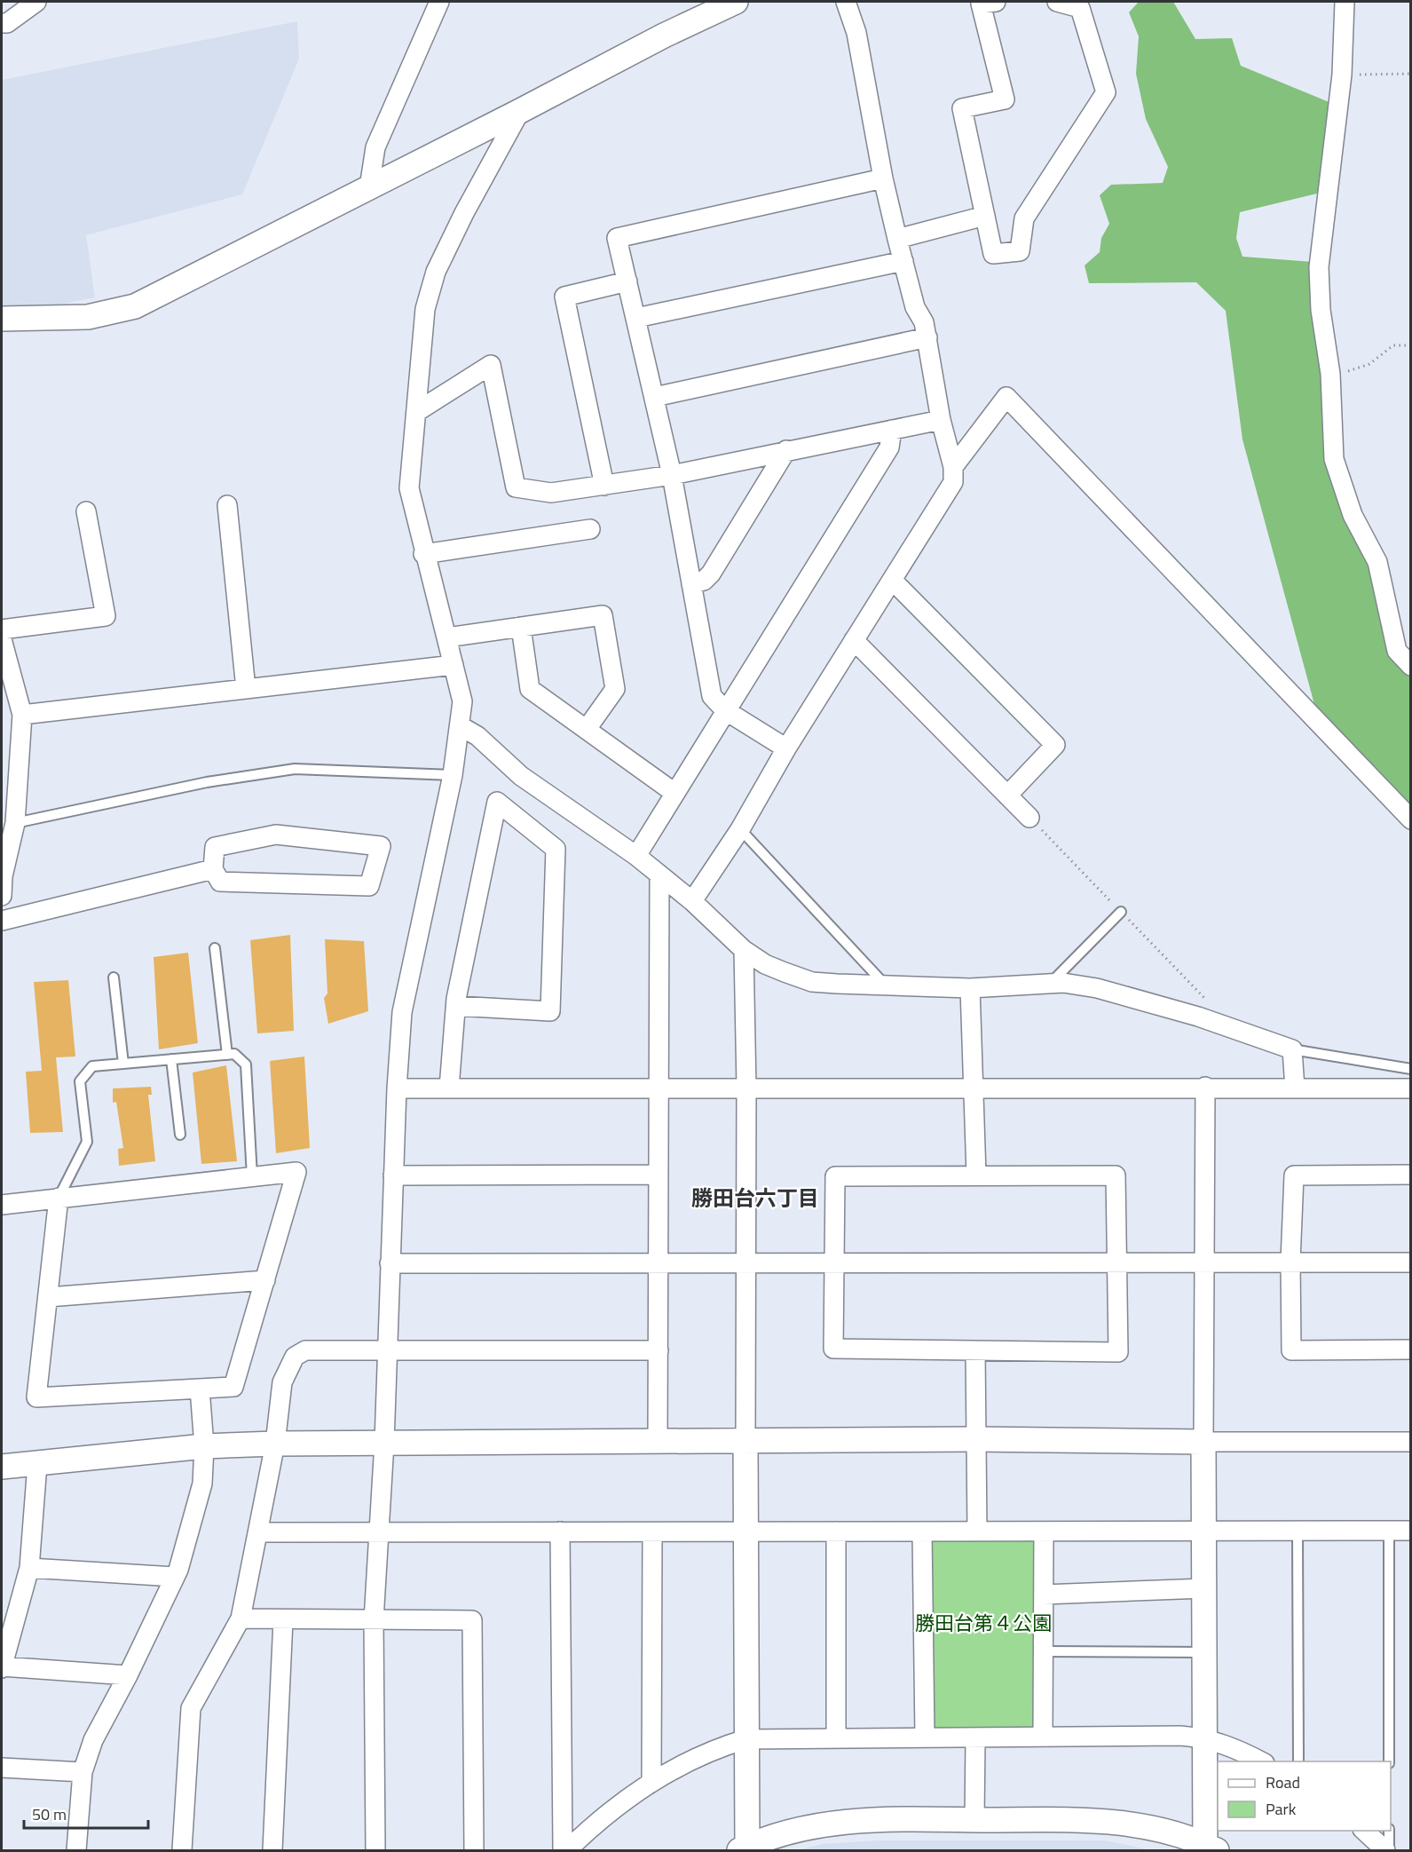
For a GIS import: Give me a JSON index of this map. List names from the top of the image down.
{
  "districts": ["勝田台六丁目"],
  "parks": ["勝田台第４公園"],
  "legend": ["Road", "Park"],
  "scale_bar": "50 m"
}
